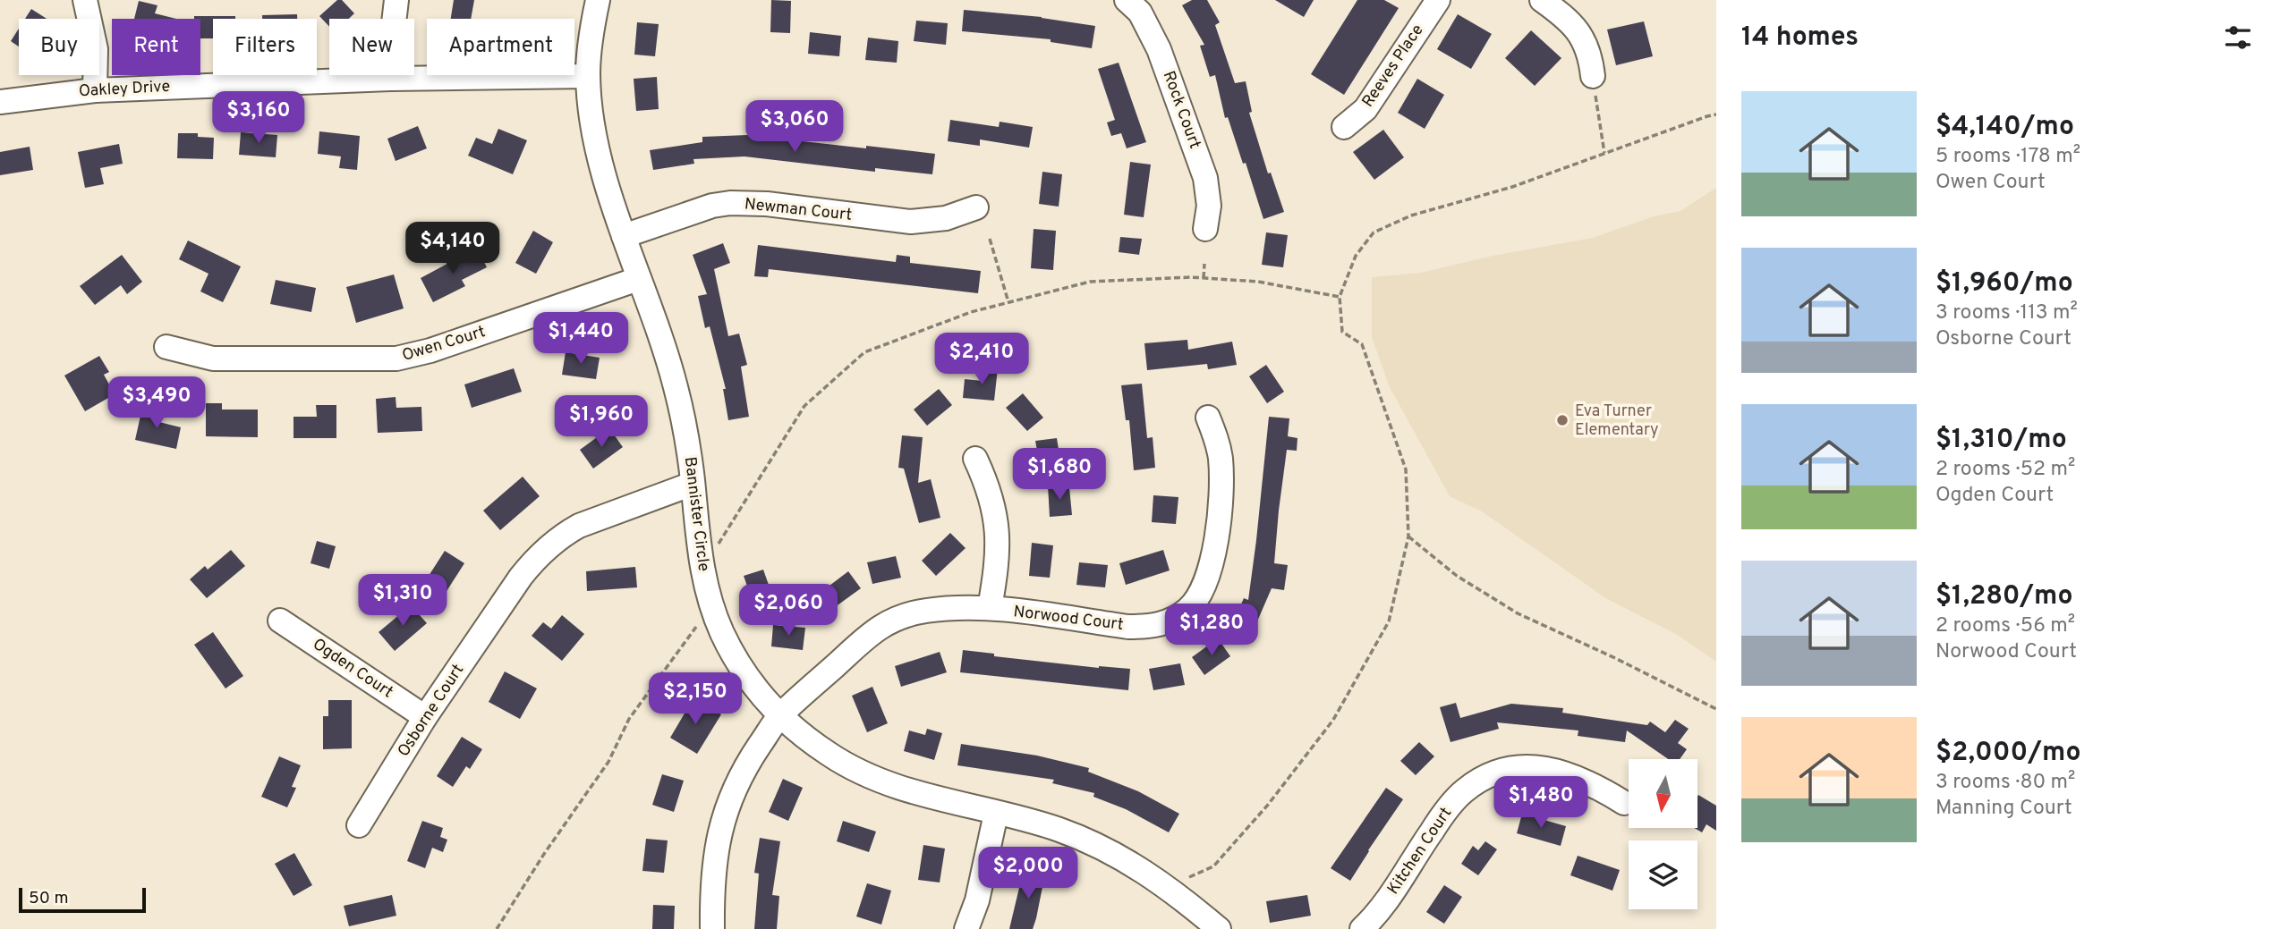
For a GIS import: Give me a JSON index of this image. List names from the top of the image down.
{
  "streets": {
    "street": [
      "Reeves Place",
      "Oakley Drive",
      "Rock Court",
      "Newman Court",
      "Owen Court",
      "Bannister Circle",
      "Norwood Court",
      "Ogden Court",
      "Osborne Court",
      "Kitchen Court"
    ]
  },
  "crossings": [
    ["Oakley Drive", "Bannister Circle"],
    ["Newman Court", "Bannister Circle"],
    ["Owen Court", "Bannister Circle"],
    ["Bannister Circle", "Norwood Court"],
    ["Bannister Circle", "Osborne Court"],
    ["Ogden Court", "Osborne Court"]
  ],
  "places": ["Eva Turner Elementary"],
  "scale_bar": "50 m",
  "north": "bottom",
  "page": {
    "heading": "14 homes",
    "chip": [
      "Buy",
      "Rent",
      "Filters",
      "New",
      "Apartment"
    ],
    "list": [
      {
        "name": "$4,140/mo",
        "note": "5 rooms · 178 m² · Owen Court"
      },
      {
        "name": "$1,960/mo",
        "note": "3 rooms · 113 m² · Osborne Court"
      },
      {
        "name": "$1,310/mo",
        "note": "2 rooms · 52 m² · Ogden Court"
      },
      {
        "name": "$1,280/mo",
        "note": "2 rooms · 56 m² · Norwood Court"
      },
      {
        "name": "$2,000/mo",
        "note": "3 rooms · 80 m² · Manning Court"
      }
    ],
    "price": [
      "$3,160",
      "$3,060",
      "$4,140",
      "$1,440",
      "$2,410",
      "$3,490",
      "$1,960",
      "$1,680",
      "$1,310",
      "$2,060",
      "$1,280",
      "$2,150",
      "$1,480",
      "$2,000"
    ],
    "scale": "50 m"
  }
}
